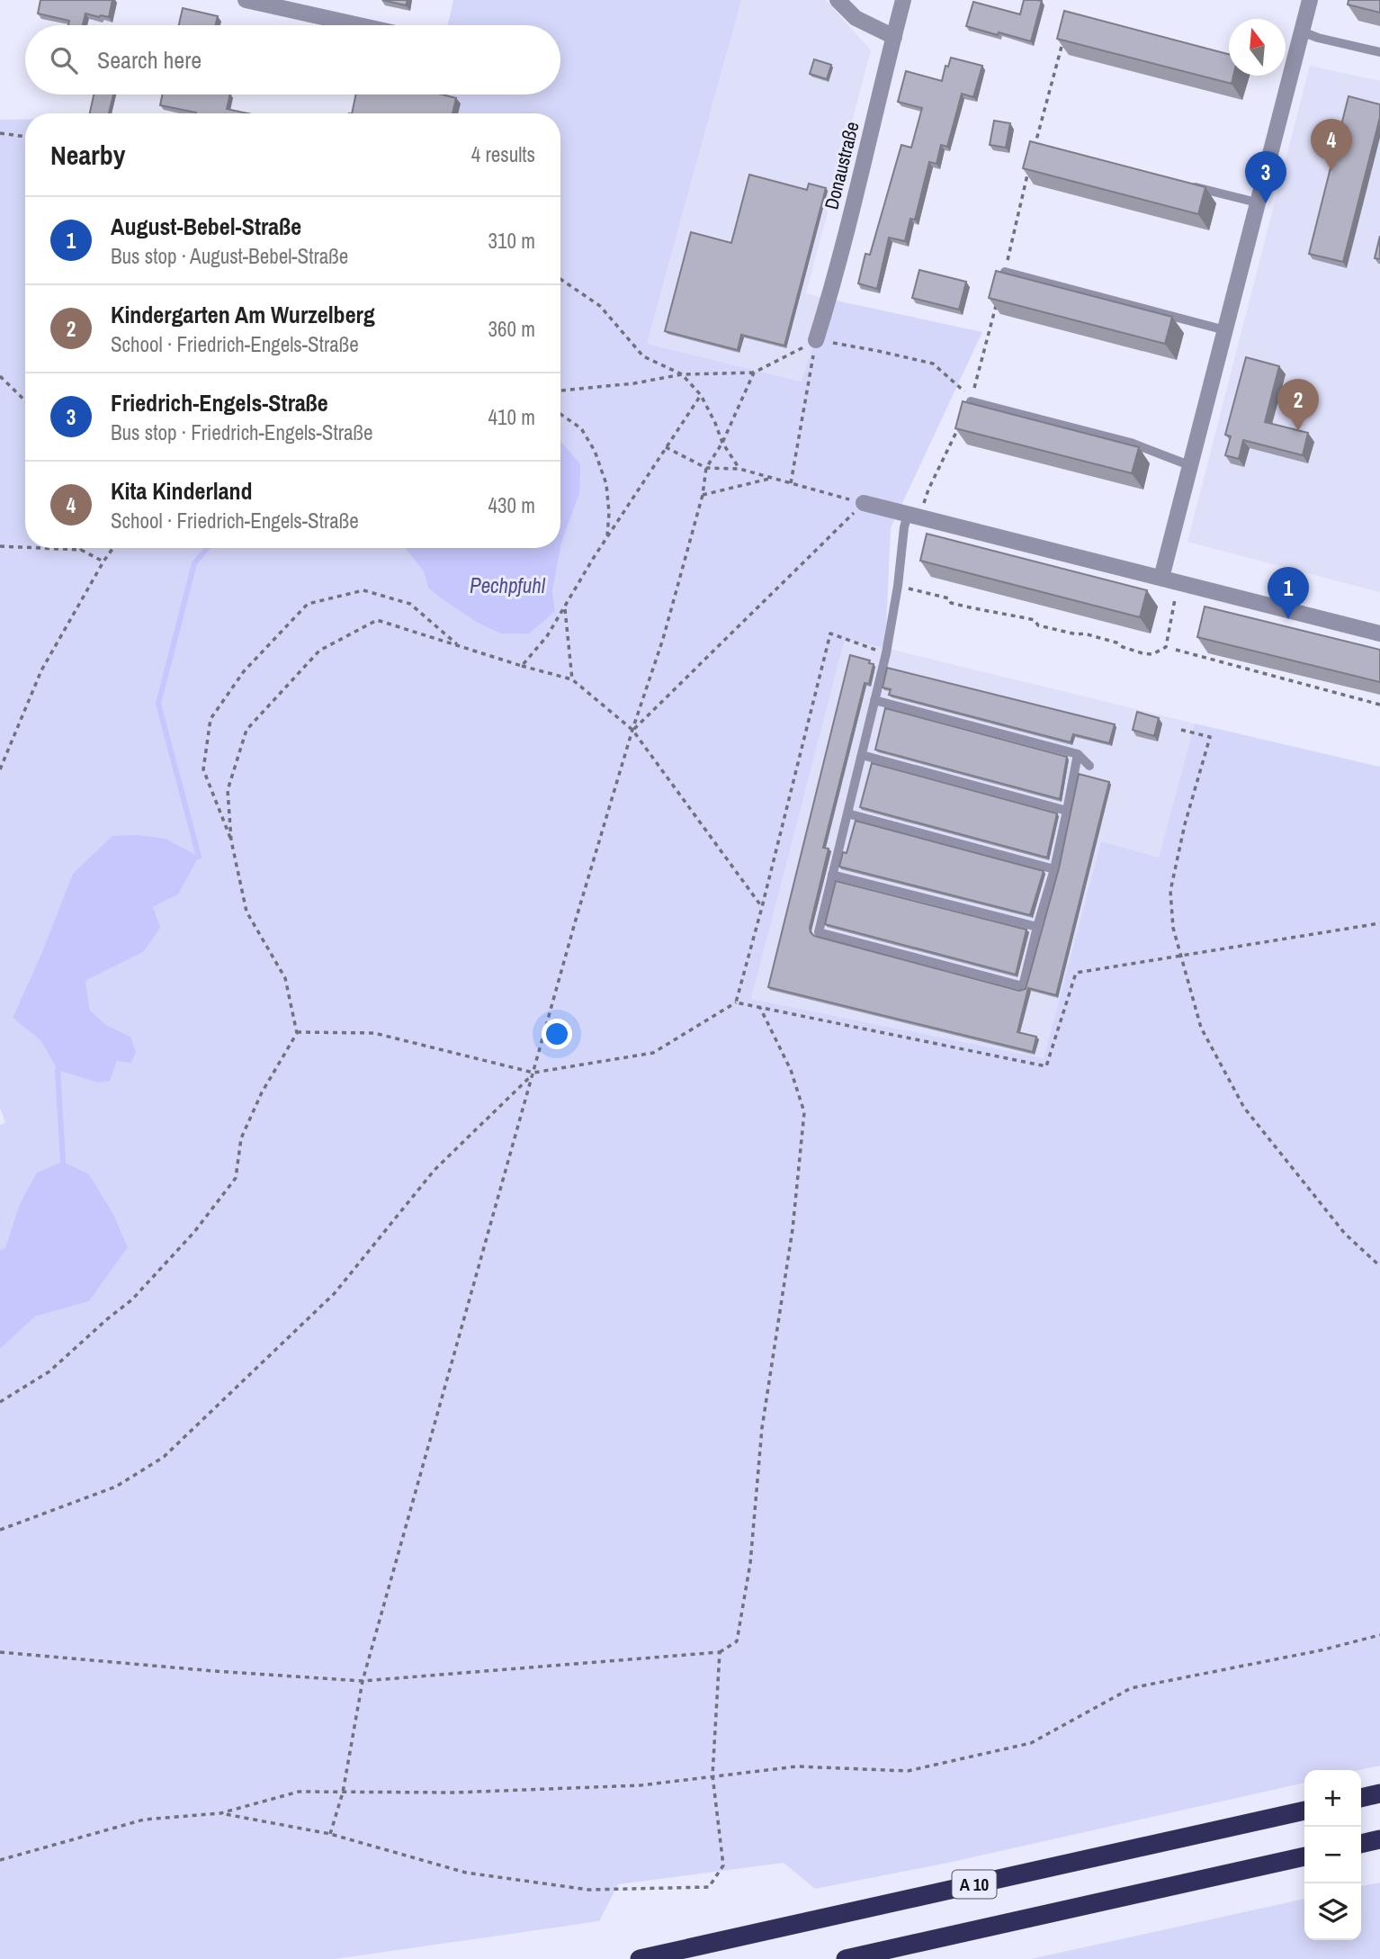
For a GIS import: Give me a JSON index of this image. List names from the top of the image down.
{
  "streets": {
    "highway": ["A 10"],
    "street": ["Donaustraße"]
  },
  "water": ["Pechpfuhl"],
  "north": "top",
  "page": {
    "search": "Search here",
    "heading": ["Nearby", "4 results"],
    "pins": [
      "4",
      "3",
      "2",
      "1"
    ],
    "list": [
      {
        "mark": "1",
        "name": "August-Bebel-Straße",
        "note": "Bus stop · August-Bebel-Straße",
        "value": "310 m"
      },
      {
        "mark": "2",
        "name": "Kindergarten Am Wurzelberg",
        "note": "School · Friedrich-Engels-Straße",
        "value": "360 m"
      },
      {
        "mark": "3",
        "name": "Friedrich-Engels-Straße",
        "note": "Bus stop · Friedrich-Engels-Straße",
        "value": "410 m"
      },
      {
        "mark": "4",
        "name": "Kita Kinderland",
        "note": "School · Friedrich-Engels-Straße",
        "value": "430 m"
      }
    ],
    "map_buttons": ["+", "−"]
  }
}
